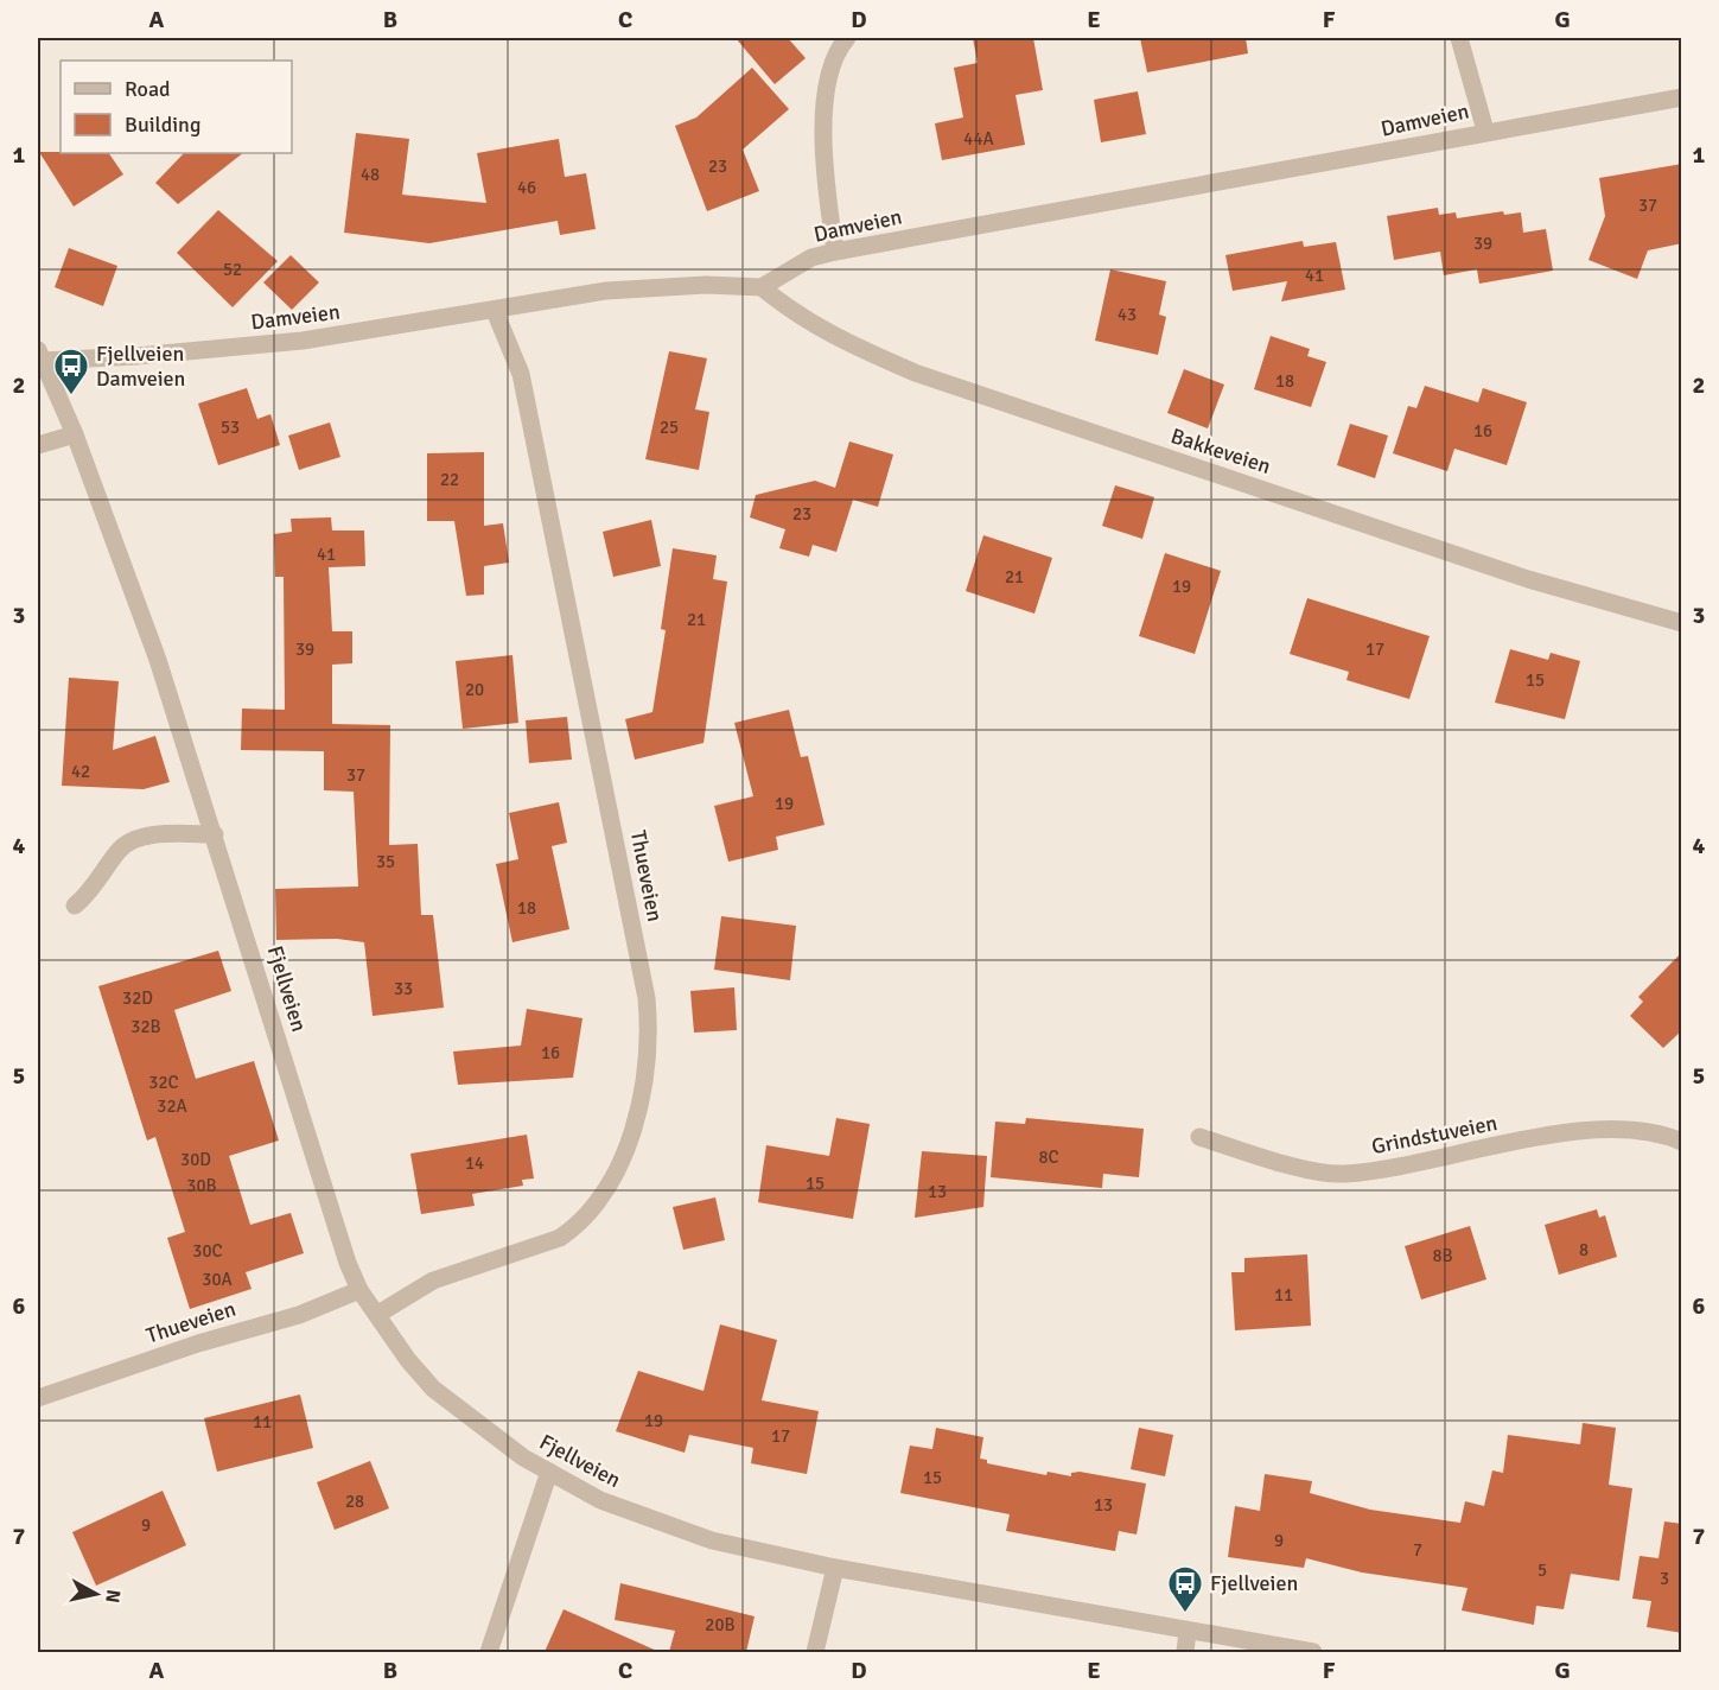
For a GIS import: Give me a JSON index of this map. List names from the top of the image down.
{
  "streets": {
    "street": [
      "Damveien",
      "Bakkeveien",
      "Thueveien",
      "Fjellveien",
      "Grindstuveien"
    ]
  },
  "crossings": [
    ["Damveien", "Bakkeveien"],
    ["Damveien", "Thueveien"],
    ["Damveien", "Fjellveien"],
    ["Thueveien", "Fjellveien"]
  ],
  "places": {
    "bus stop": ["Fjellveien Damveien", "Fjellveien"]
  },
  "house_numbers": [
    "44A",
    "23",
    "48",
    "46",
    "37",
    "39",
    "52",
    "41",
    "43",
    "18",
    "53",
    "25",
    "16",
    "22",
    "23",
    "41",
    "21",
    "19",
    "21",
    "39",
    "17",
    "15",
    "20",
    "42",
    "37",
    "19",
    "35",
    "18",
    "33",
    "32D",
    "32B",
    "16",
    "32C",
    "32A",
    "8C",
    "30D",
    "14",
    "15",
    "30B",
    "13",
    "8",
    "30C",
    "8B",
    "30A",
    "11",
    "19",
    "11",
    "17",
    "15",
    "28",
    "13",
    "9",
    "9",
    "7",
    "5",
    "3",
    "20B"
  ],
  "legend": ["Road", "Building"],
  "north": "right",
  "grid": {
    "columns": [
      "A",
      "B",
      "C",
      "D",
      "E",
      "F",
      "G"
    ],
    "rows": [
      "1",
      "2",
      "3",
      "4",
      "5",
      "6",
      "7"
    ]
  }
}
